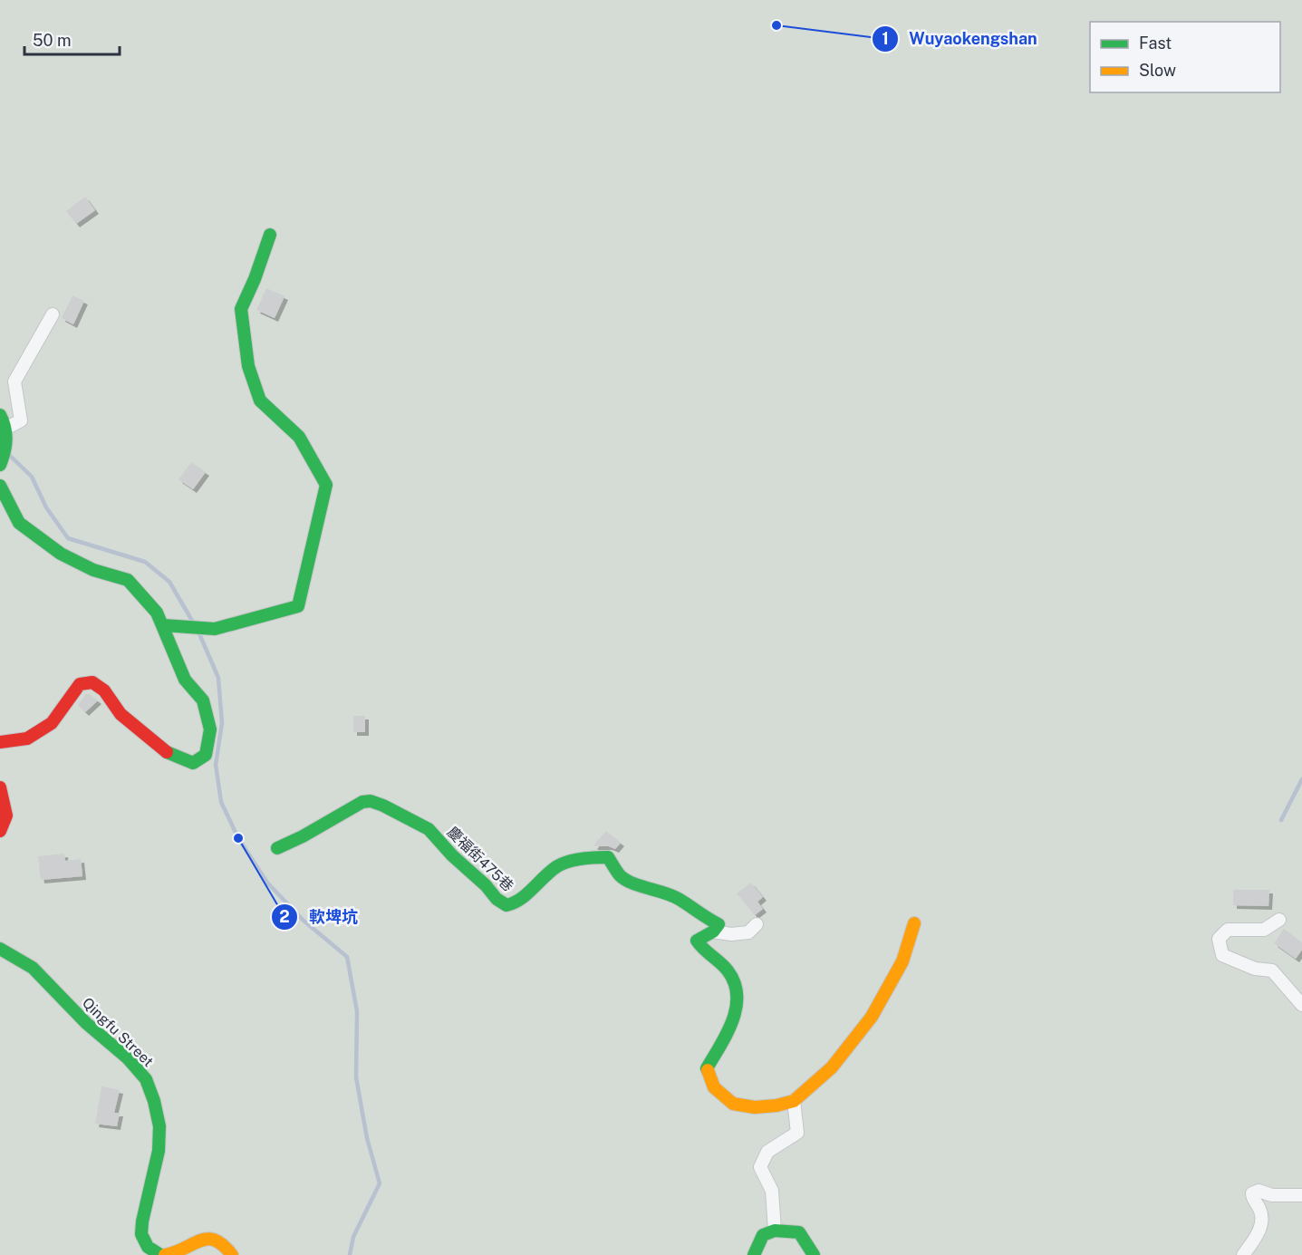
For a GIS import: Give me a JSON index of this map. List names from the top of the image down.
{
  "streets": {
    "street": ["慶福街475巷", "Qingfu Street"]
  },
  "places": ["Wuyaokengshan", "軟埤坑"],
  "legend": ["Fast", "Slow"],
  "scale_bar": "50 m"
}
